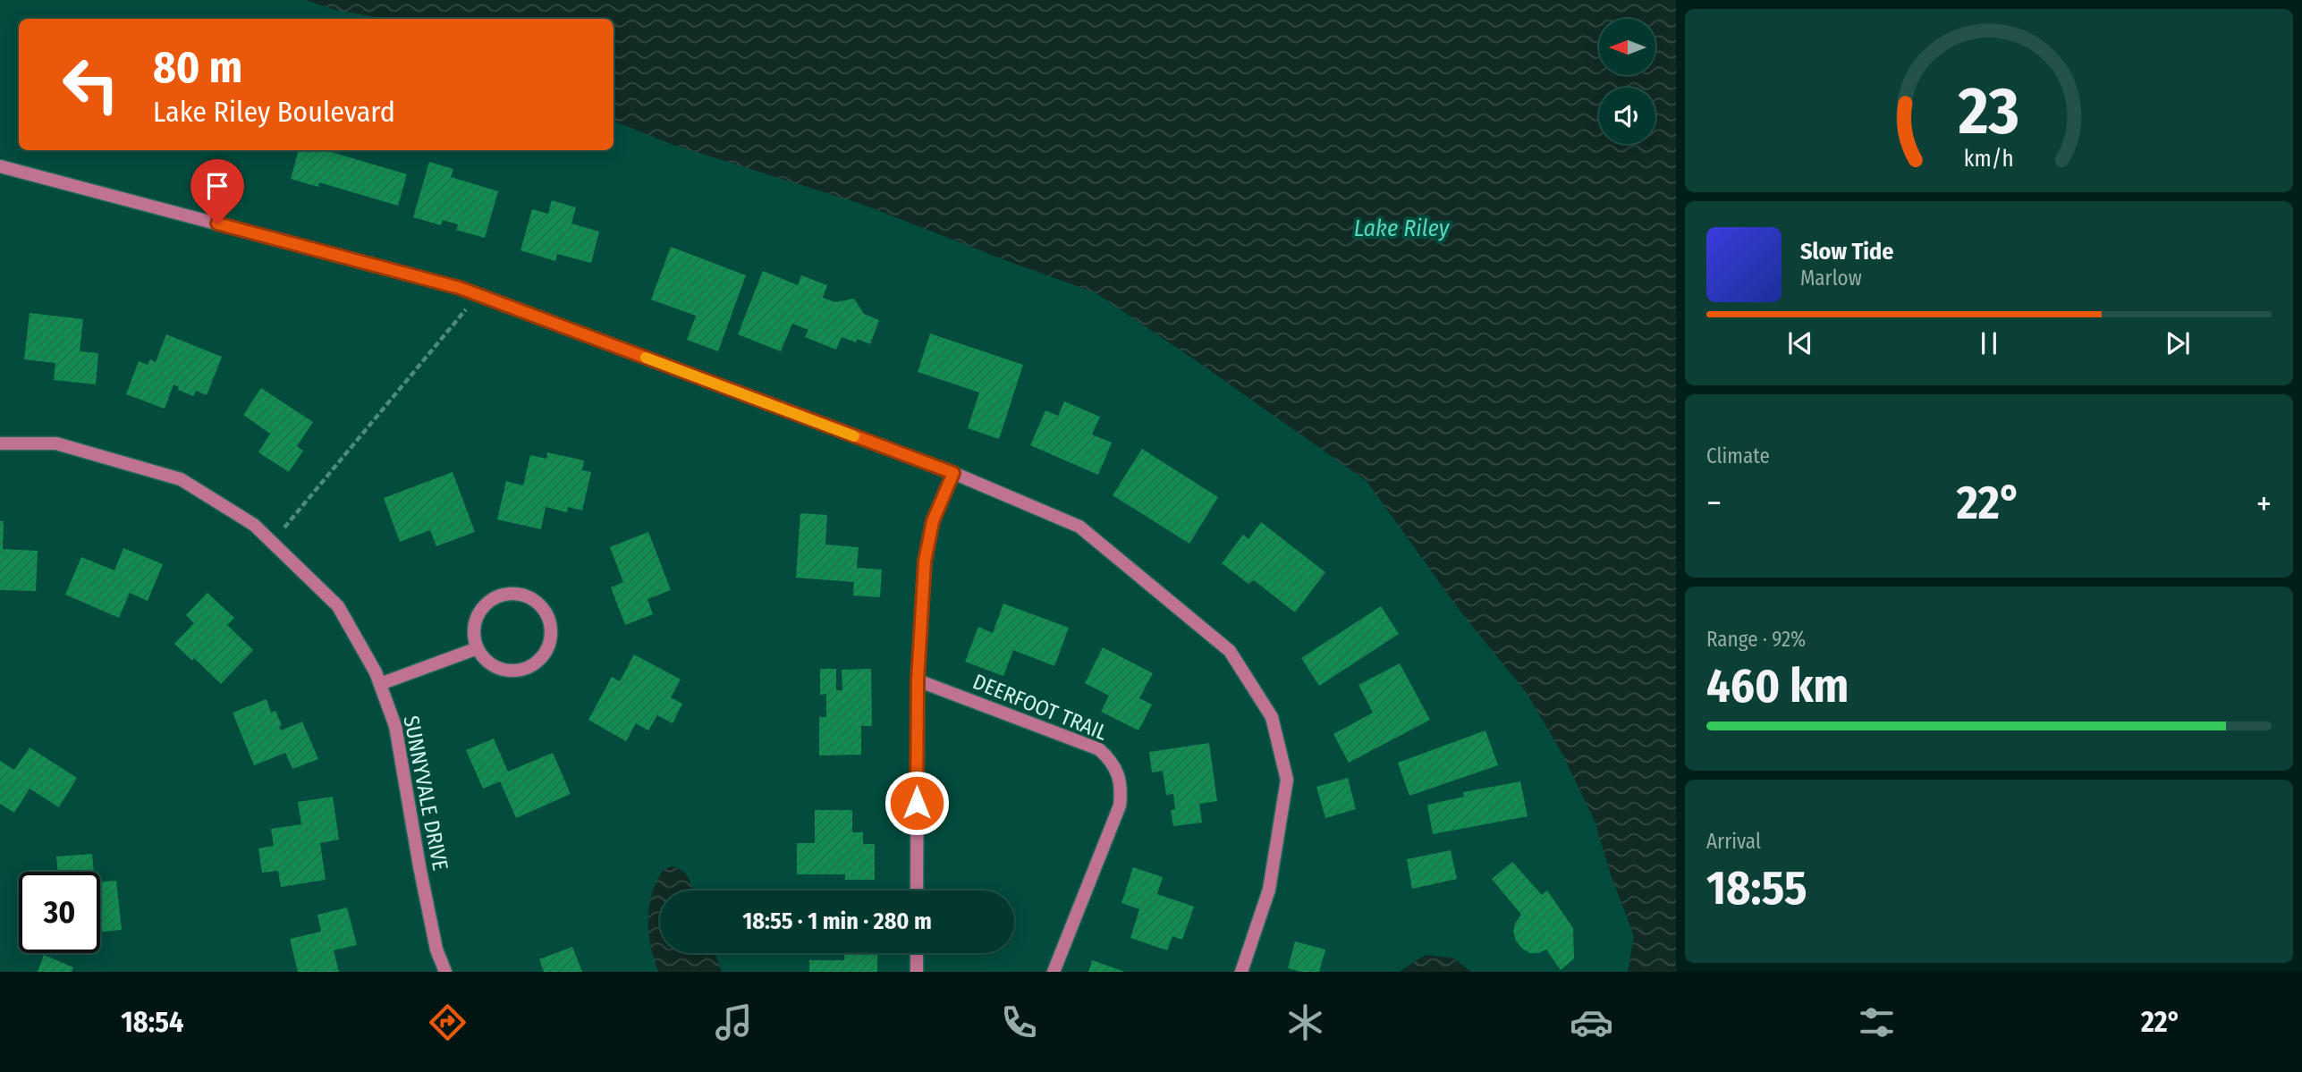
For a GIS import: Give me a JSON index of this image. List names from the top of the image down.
{
  "streets": {
    "street": ["DEERFOOT TRAIL", "SUNNYVALE DRIVE"]
  },
  "water": ["Lake Riley"],
  "north": "left",
  "page": {
    "turn": ["80 m", "Lake Riley Boulevard"],
    "song": ["Slow Tide", "Marlow"],
    "tile": [
      "Climate",
      ["Range · 92%", "460 km"],
      ["Arrival", "18:55"]
    ],
    "heat": ["−", "22°", "+"],
    "limit": "30",
    "trip": "18:55 · 1 min · 280 m",
    "tabs": ["18:54", "22°"],
    "gauge": ["23", "km/h"]
  }
}
